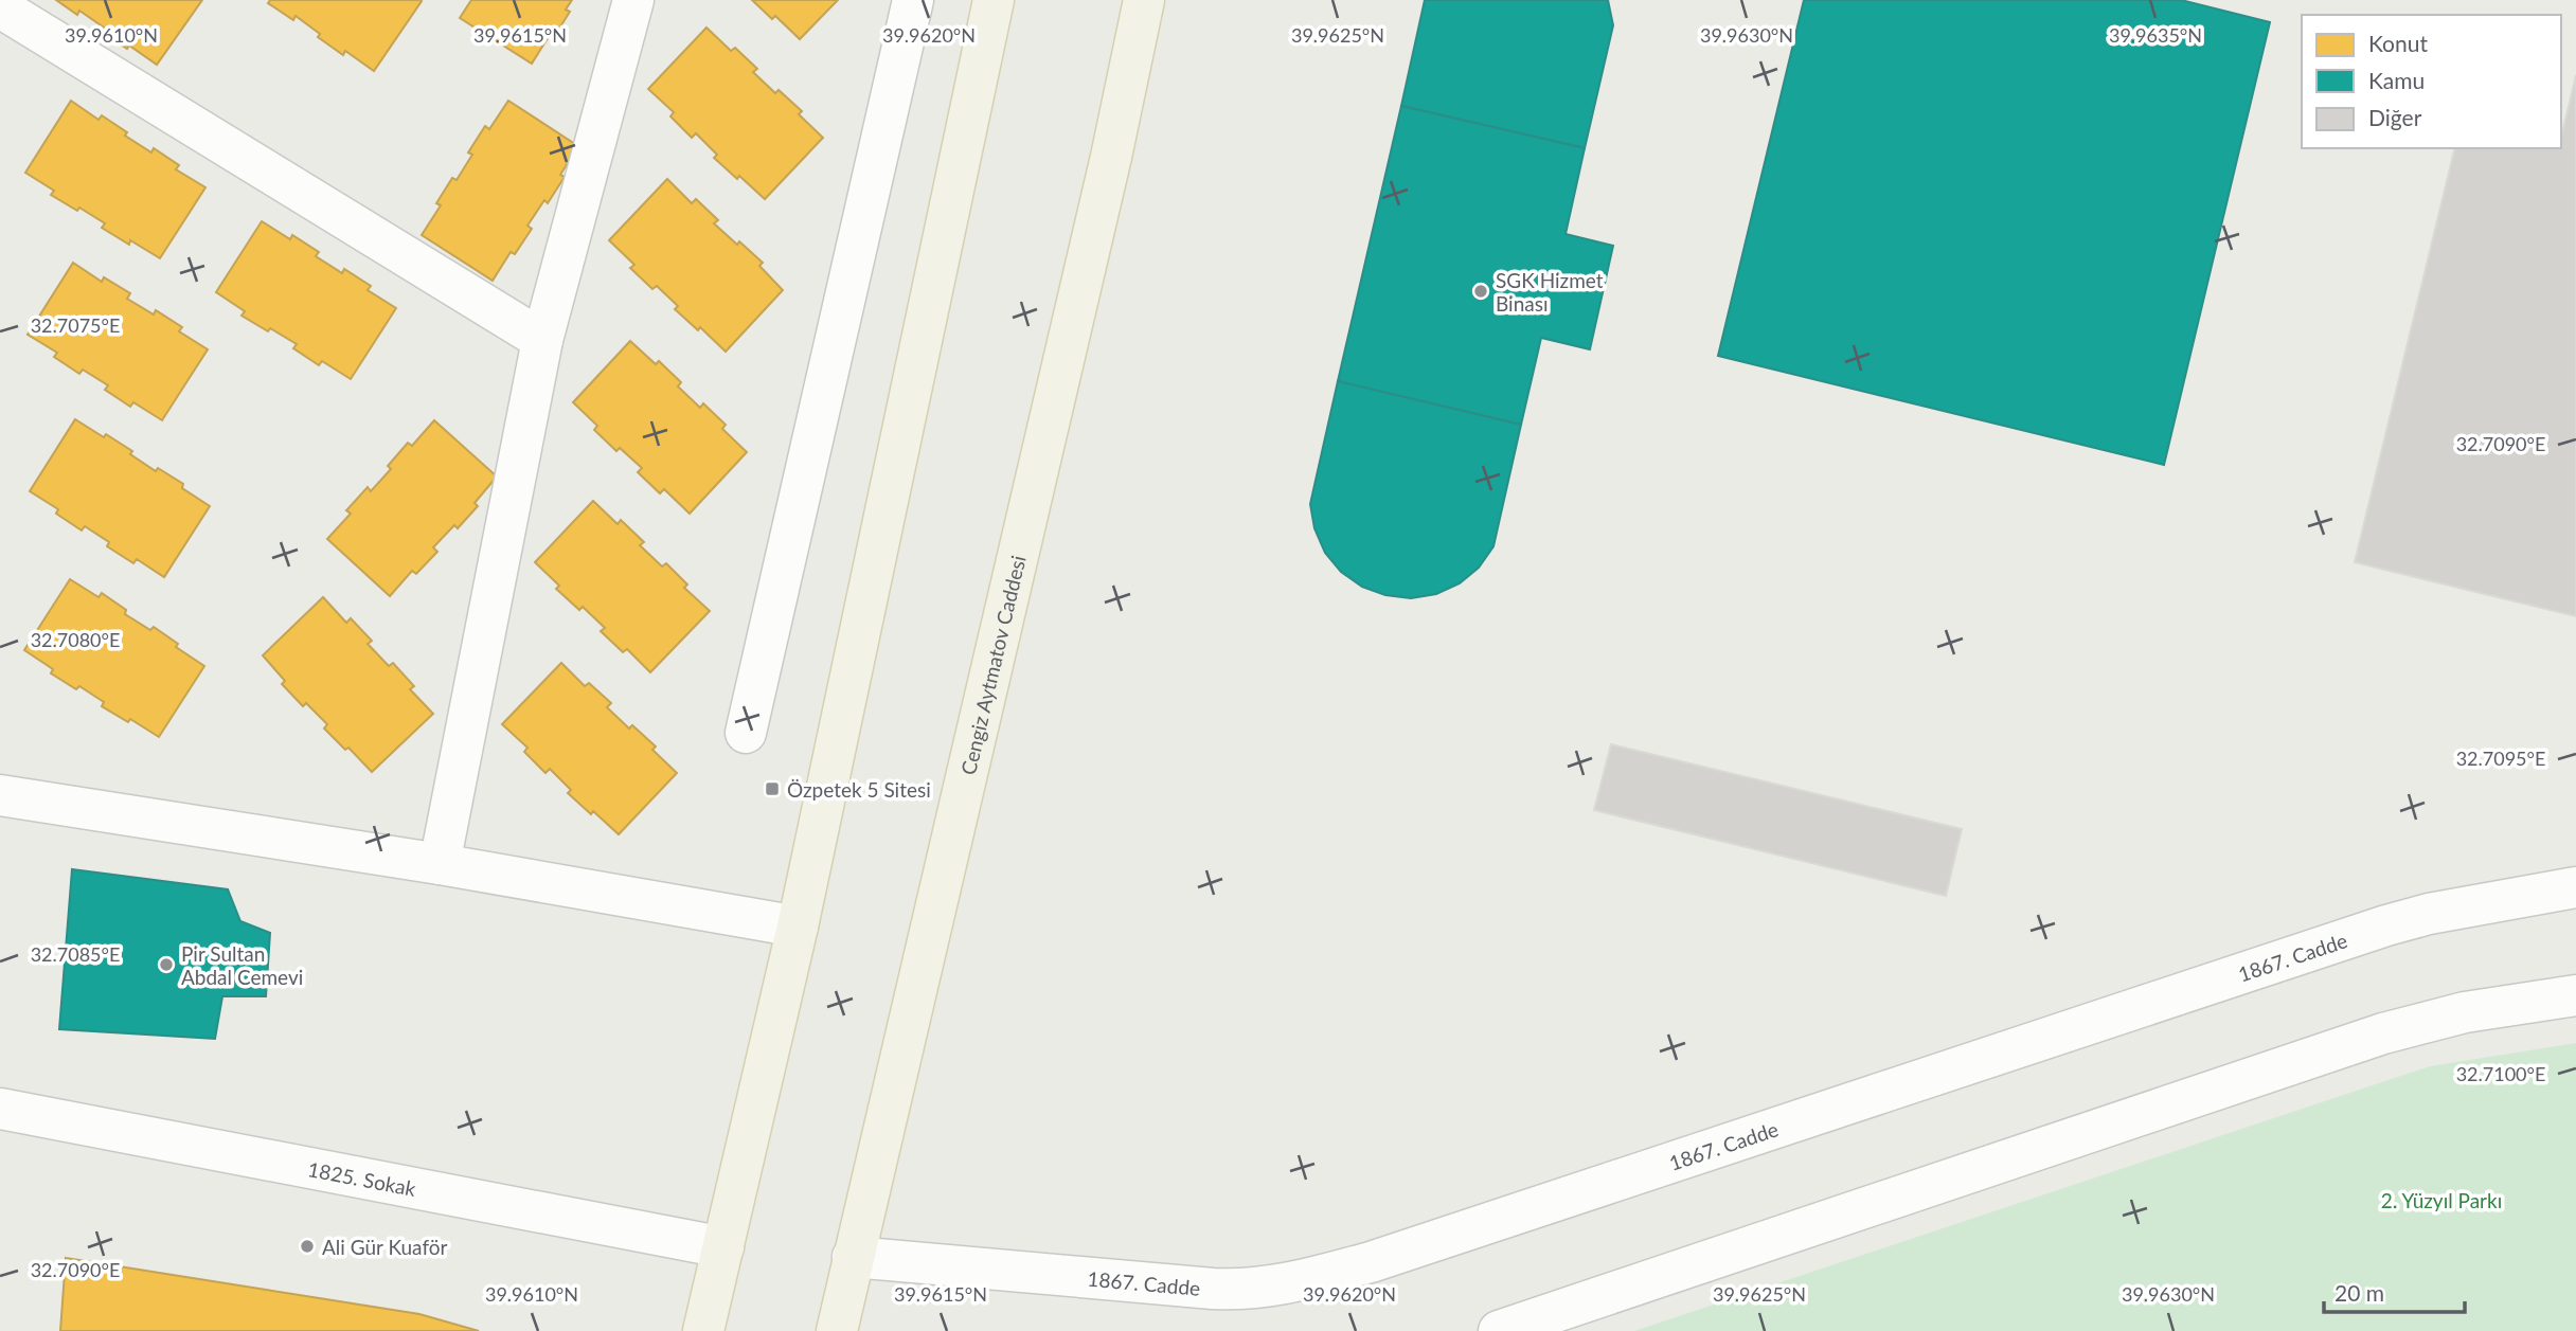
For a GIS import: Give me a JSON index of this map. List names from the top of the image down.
{
  "streets": {
    "main road": ["Cengiz Aytmatov Caddesi"],
    "street": ["1867. Cadde", "1825. Sokak"]
  },
  "crossings": [
    ["Cengiz Aytmatov Caddesi", "1867. Cadde"]
  ],
  "parks": ["2. Yüzyıl Parkı"],
  "places": {
    "other": ["SGK Hizmet Binası", "Pir Sultan Abdal Cemevi", "Ali Gür Kuaför"],
    "transit": ["Özpetek 5 Sitesi"]
  },
  "legend": ["Konut", "Kamu", "Diğer"],
  "scale_bar": "20 m",
  "coordinates": [
    "39.9610°N",
    "39.9615°N",
    "39.9620°N",
    "39.9625°N",
    "39.9630°N",
    "39.9635°N",
    "32.7075°E",
    "32.7090°E",
    "32.7080°E",
    "32.7095°E",
    "32.7085°E",
    "32.7100°E"
  ]
}
